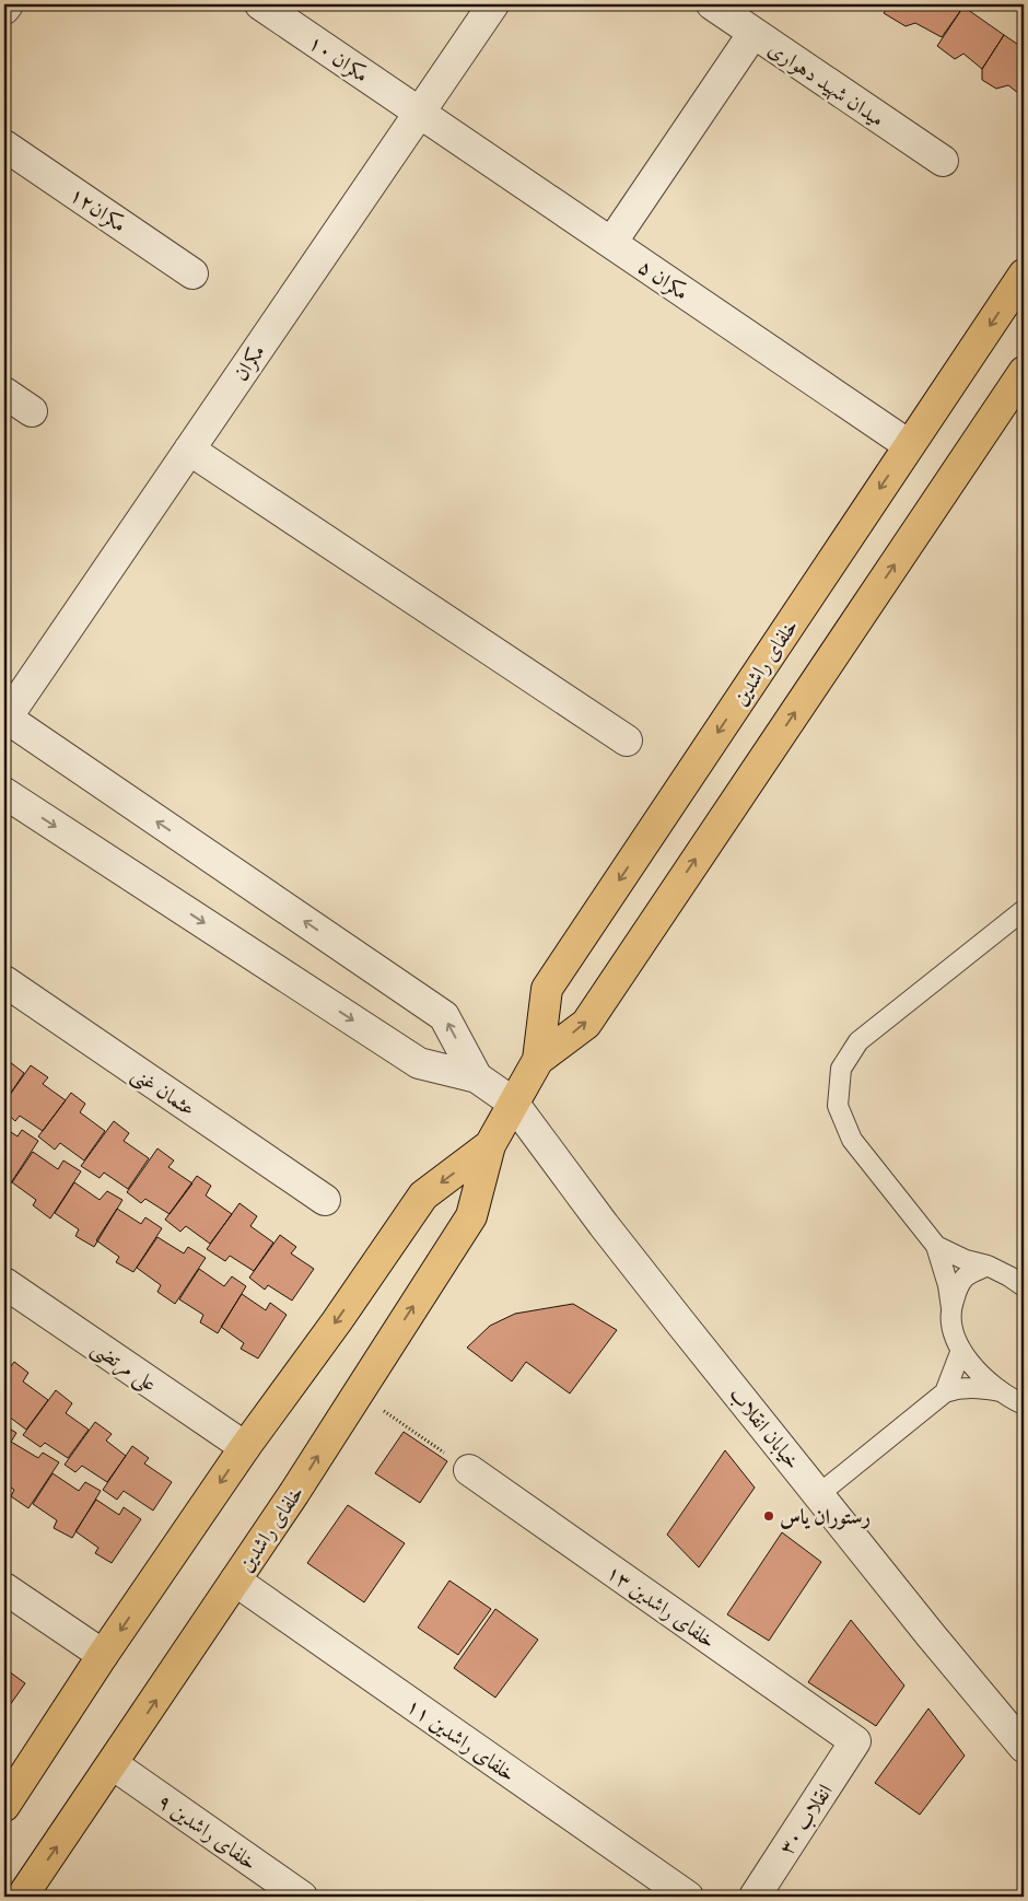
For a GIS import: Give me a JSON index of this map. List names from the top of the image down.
{
  "streets": {
    "main road": ["خلفای راشدین"],
    "street": [
      "مکران ۱۰",
      "میدان شهید دهواری",
      "مکران۱۲",
      "مکران ۵",
      "مکران",
      "عثمان غنی",
      "علی مرتضی",
      "خیابان انقلاب",
      "خلفای راشدین ۱۳",
      "خلفای راشدین ۱۱",
      "انقلاب ۳۰",
      "خلفای راشدین ۹"
    ]
  },
  "crossings": [
    ["مکران ۱۰", "مکران ۵"],
    ["مکران ۱۰", "مکران"],
    ["مکران ۵", "مکران"],
    ["مکران ۵", "خلفای راشدین"],
    ["خلفای راشدین", "علی مرتضی"],
    ["خلفای راشدین", "خیابان انقلاب"],
    ["خلفای راشدین", "خلفای راشدین ۱۱"],
    ["خلفای راشدین", "خلفای راشدین ۹"],
    ["خلفای راشدین ۱۳", "انقلاب ۳۰"]
  ],
  "places": ["رستوران یاس"]
}
